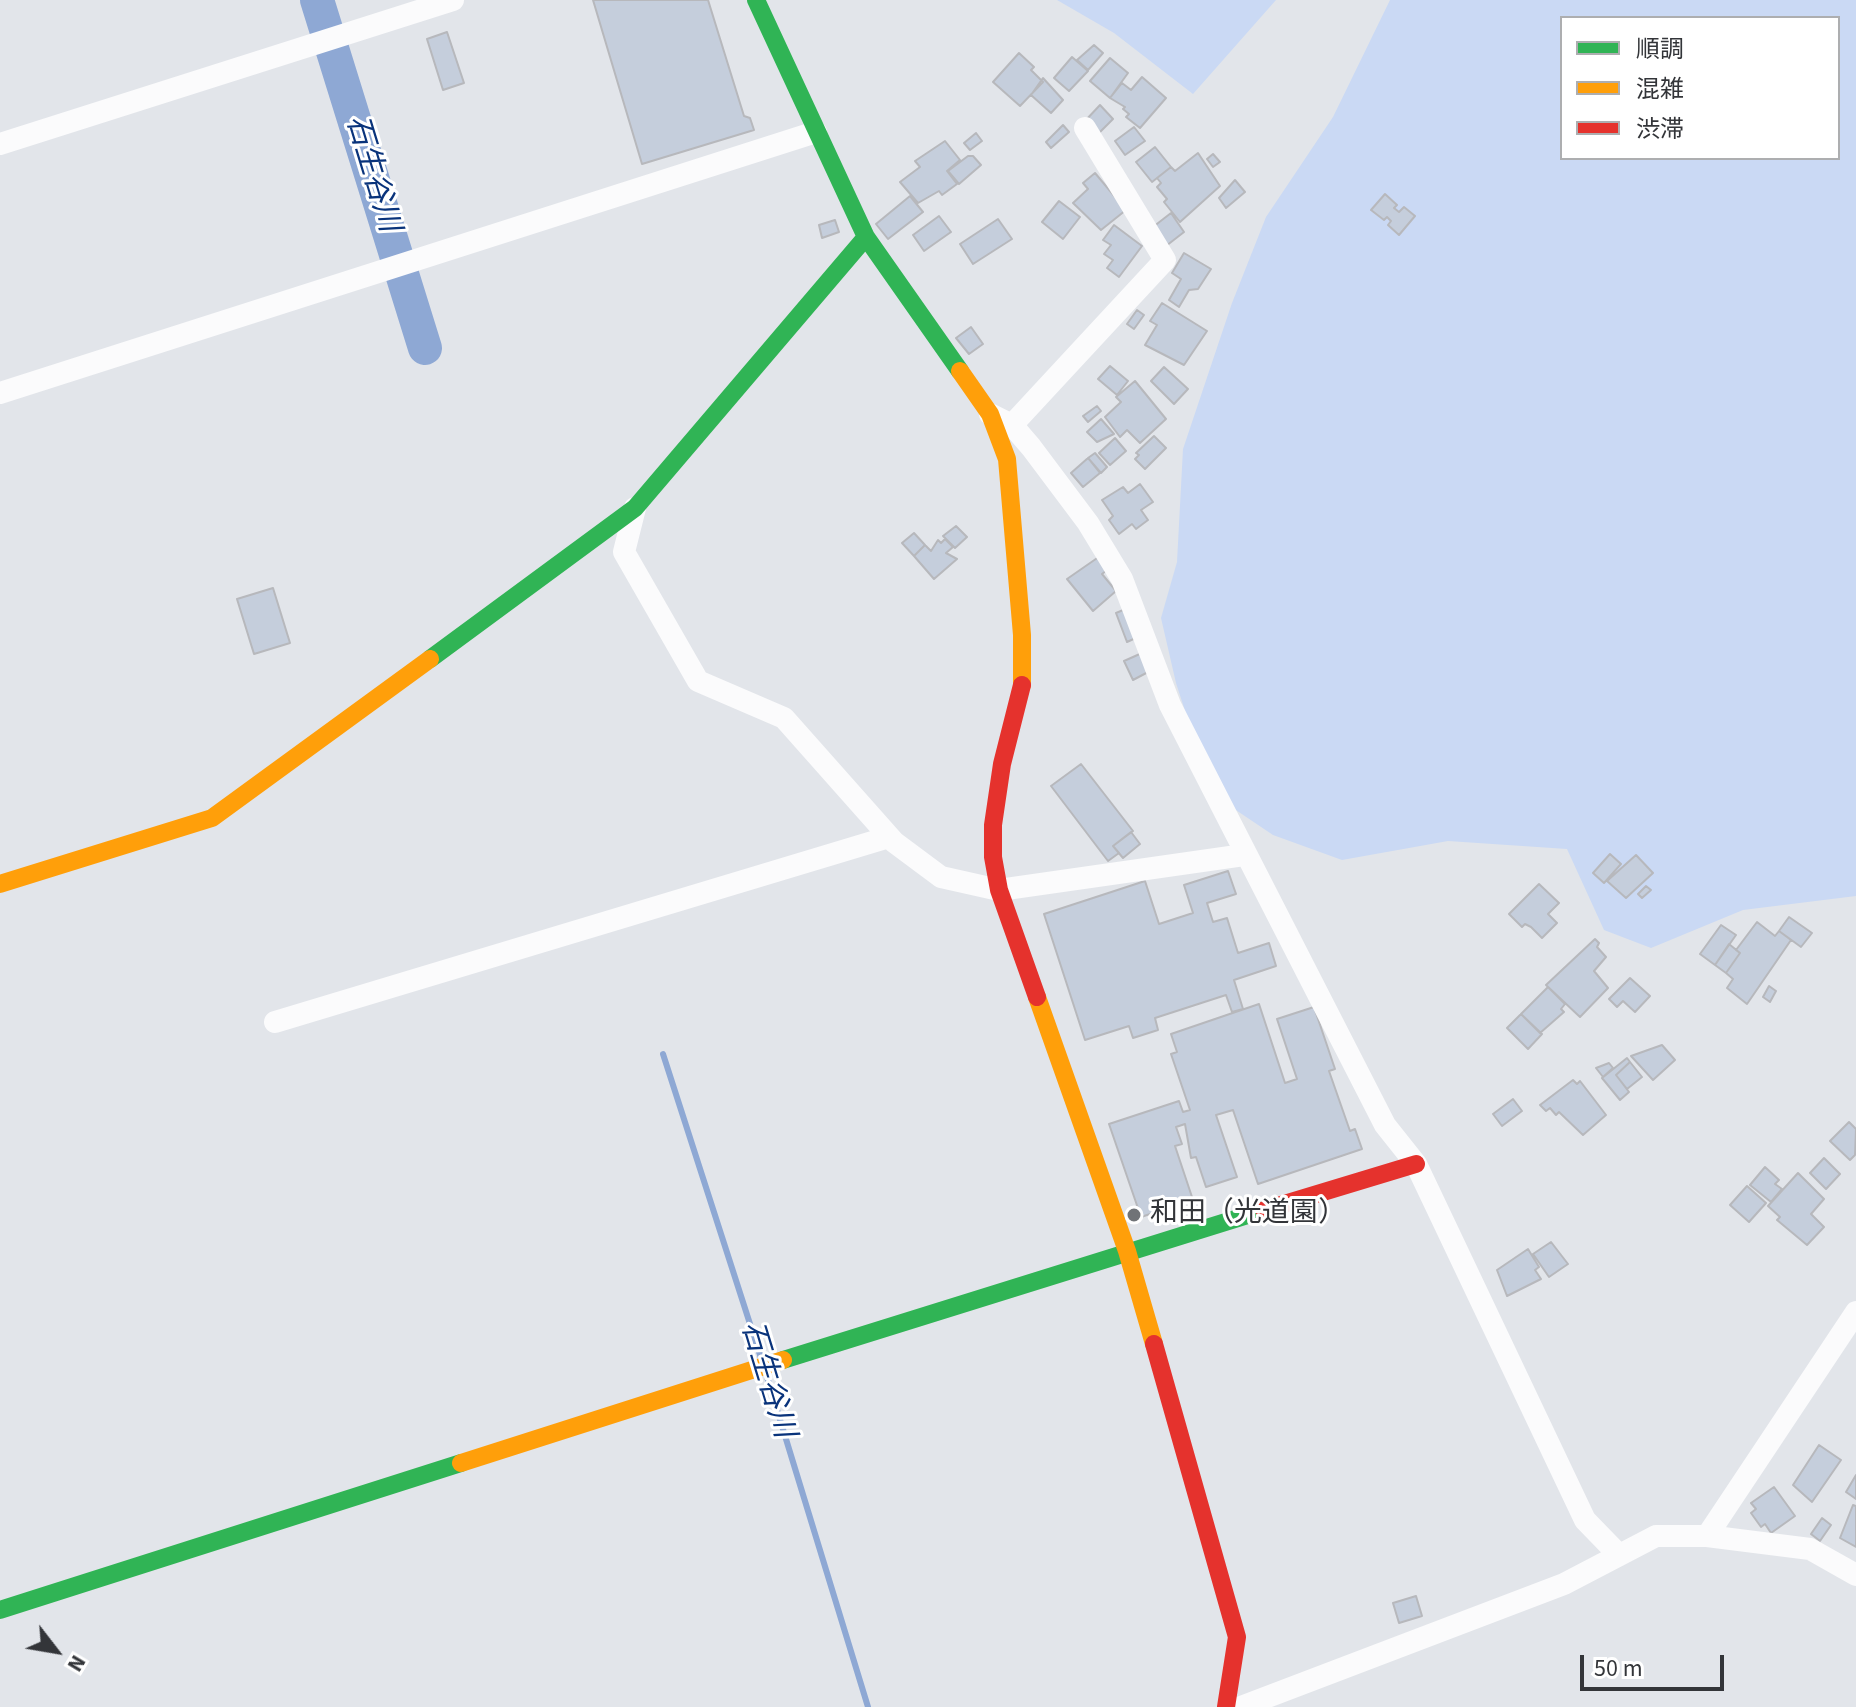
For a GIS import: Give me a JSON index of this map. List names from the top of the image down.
{
  "water": ["石生谷川"],
  "places": ["和田（光道園）"],
  "legend": ["順調", "混雑", "渋滞"],
  "scale_bar": "50 m",
  "north": "bottom right"
}
